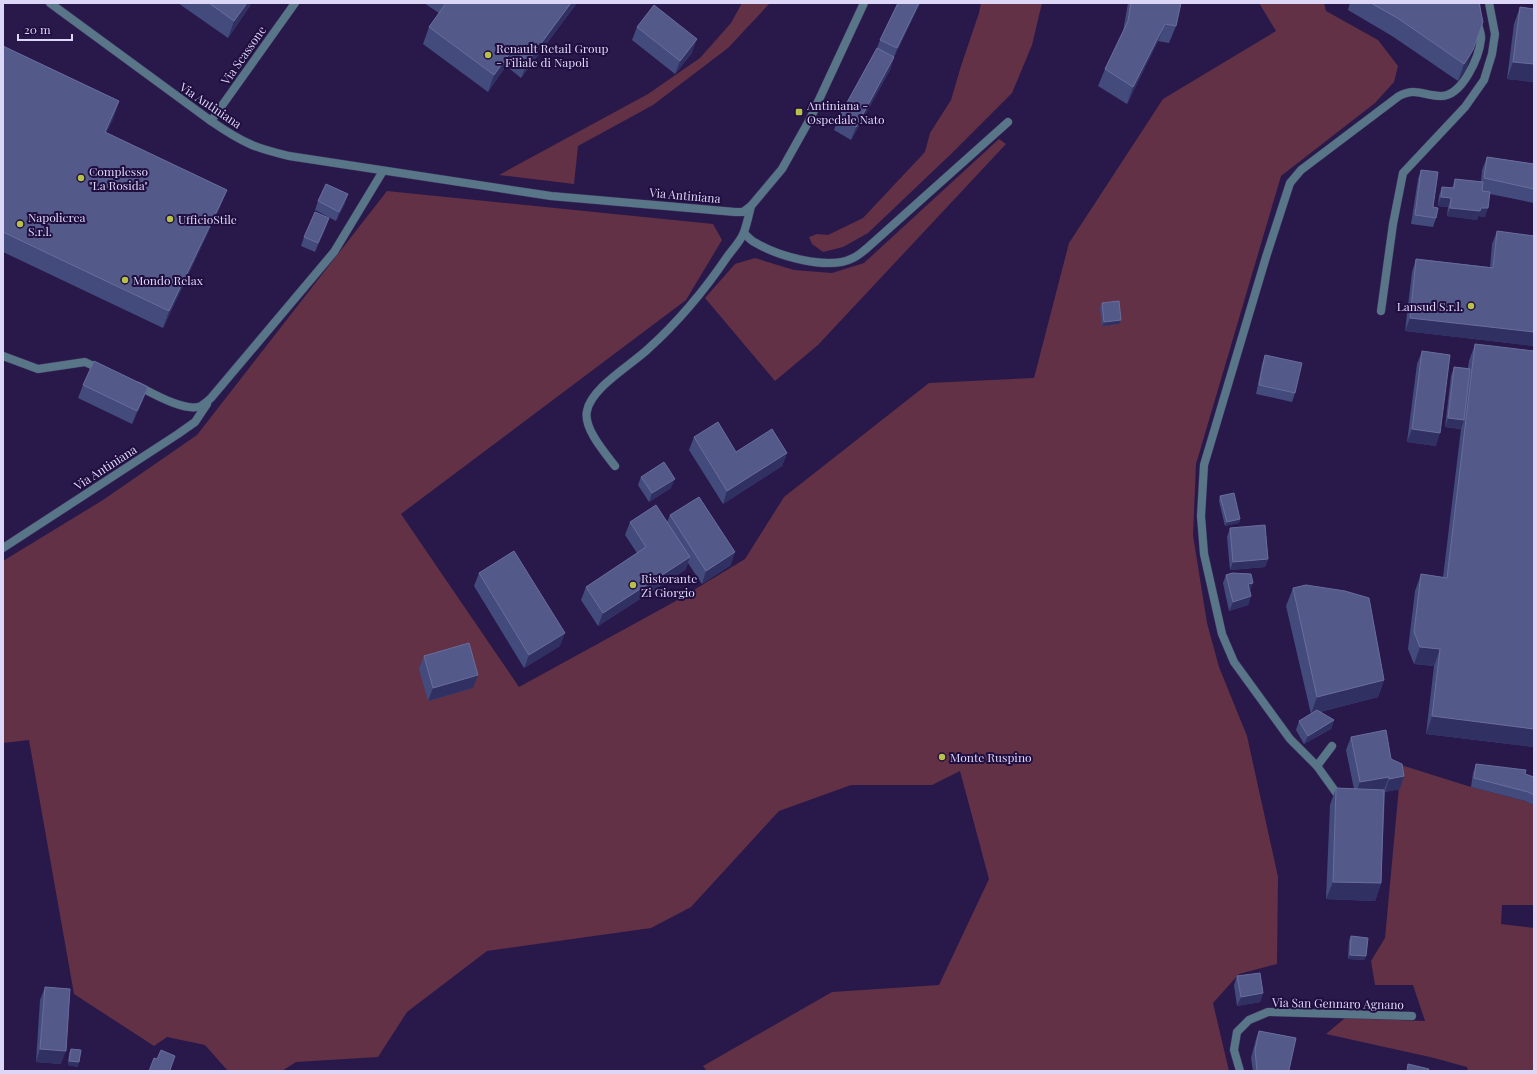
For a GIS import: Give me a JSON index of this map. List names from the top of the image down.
{
  "streets": {
    "street": ["Via Scassone", "Via Antiniana", "Via San Gennaro Agnano"]
  },
  "crossings": [
    ["Via Scassone", "Via Antiniana"]
  ],
  "places": {
    "other": [
      "Renault Retail Group - Filiale di Napoli",
      "Complesso \"La Rosida\"",
      "UfficioStile",
      "Napolicrea S.r.l.",
      "Mondo Relax",
      "Lansud S.r.l.",
      "Ristorante Zi Giorgio",
      "Monte Ruspino"
    ],
    "transit": ["Antiniana - Ospedale Nato"]
  },
  "scale_bar": "20 m"
}
